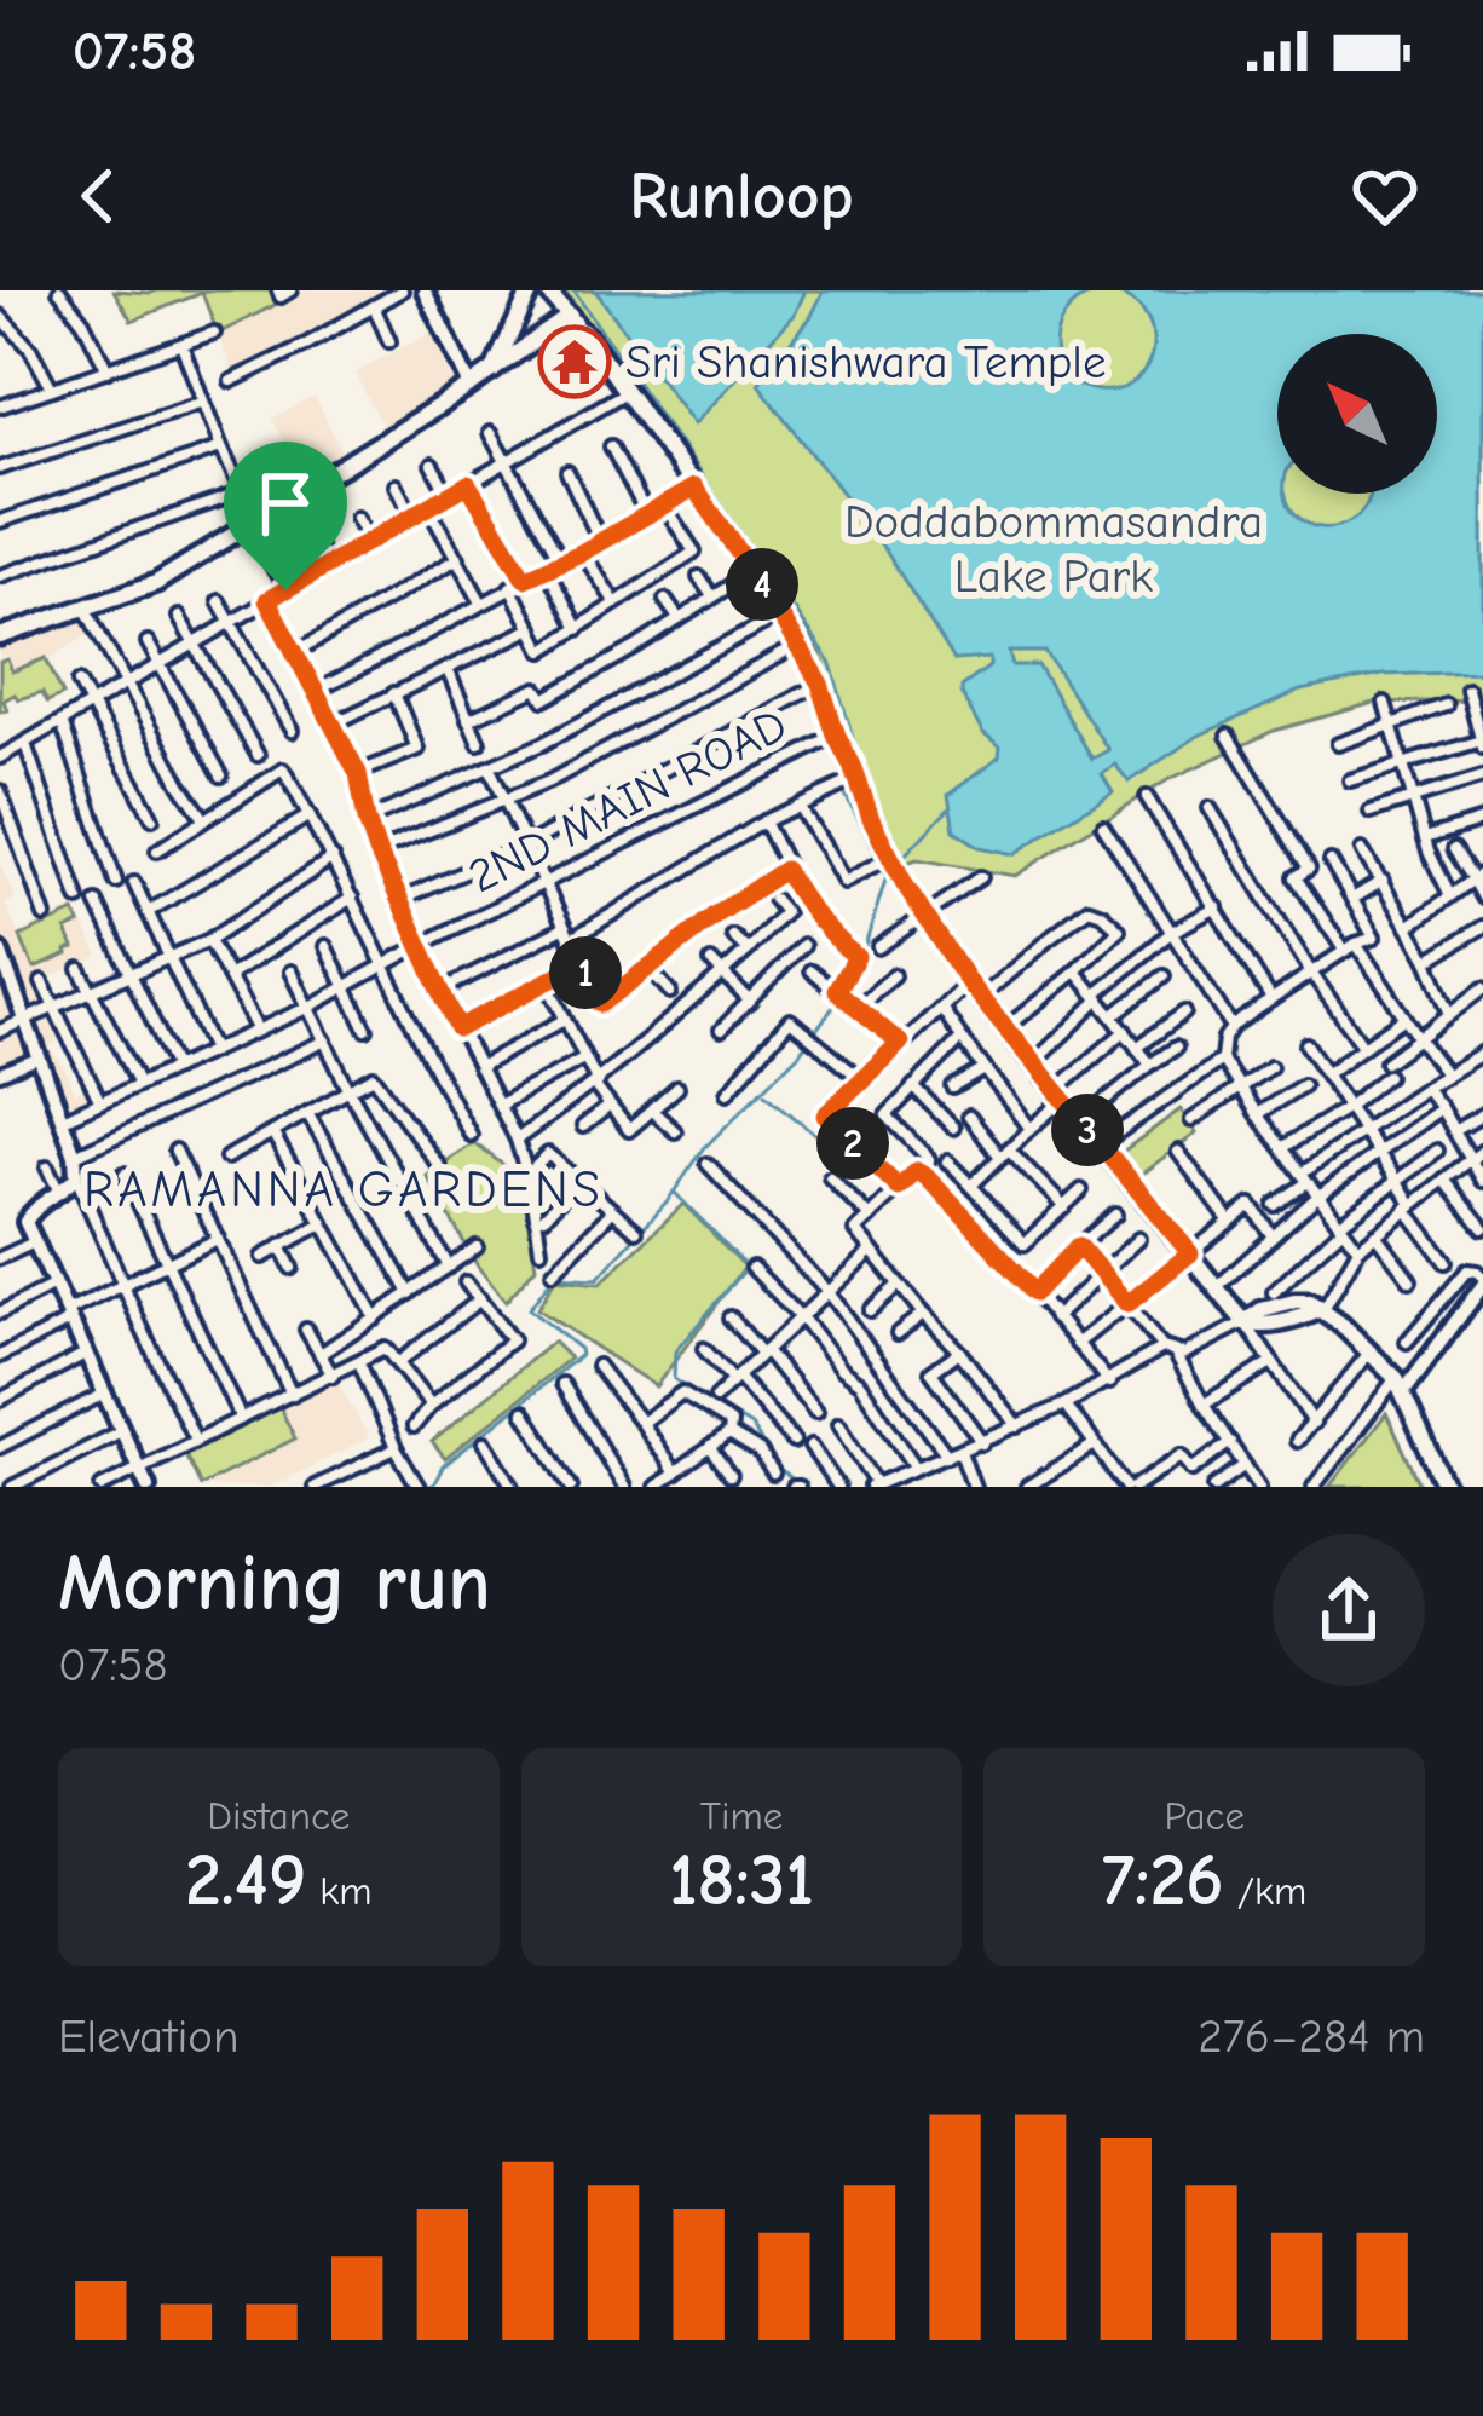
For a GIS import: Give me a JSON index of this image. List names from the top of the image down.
{
  "streets": {
    "street": ["2ND MAIN ROAD"]
  },
  "districts": ["RAMANNA GARDENS"],
  "parks": ["Doddabommasandra Lake Park"],
  "places": {
    "temple": ["Sri Shanishwara Temple"]
  },
  "north": "top left",
  "page": {
    "status": "07:58",
    "header": "Runloop",
    "pins": [
      "4",
      "1",
      "3",
      "2"
    ],
    "heading": ["Morning run", "07:58"],
    "stats": [
      ["Distance", "2.49 km"],
      ["Time", "18:31"],
      ["Pace", "7:26 /km"]
    ],
    "chart": ["Elevation", "276–284 m"]
  }
}
